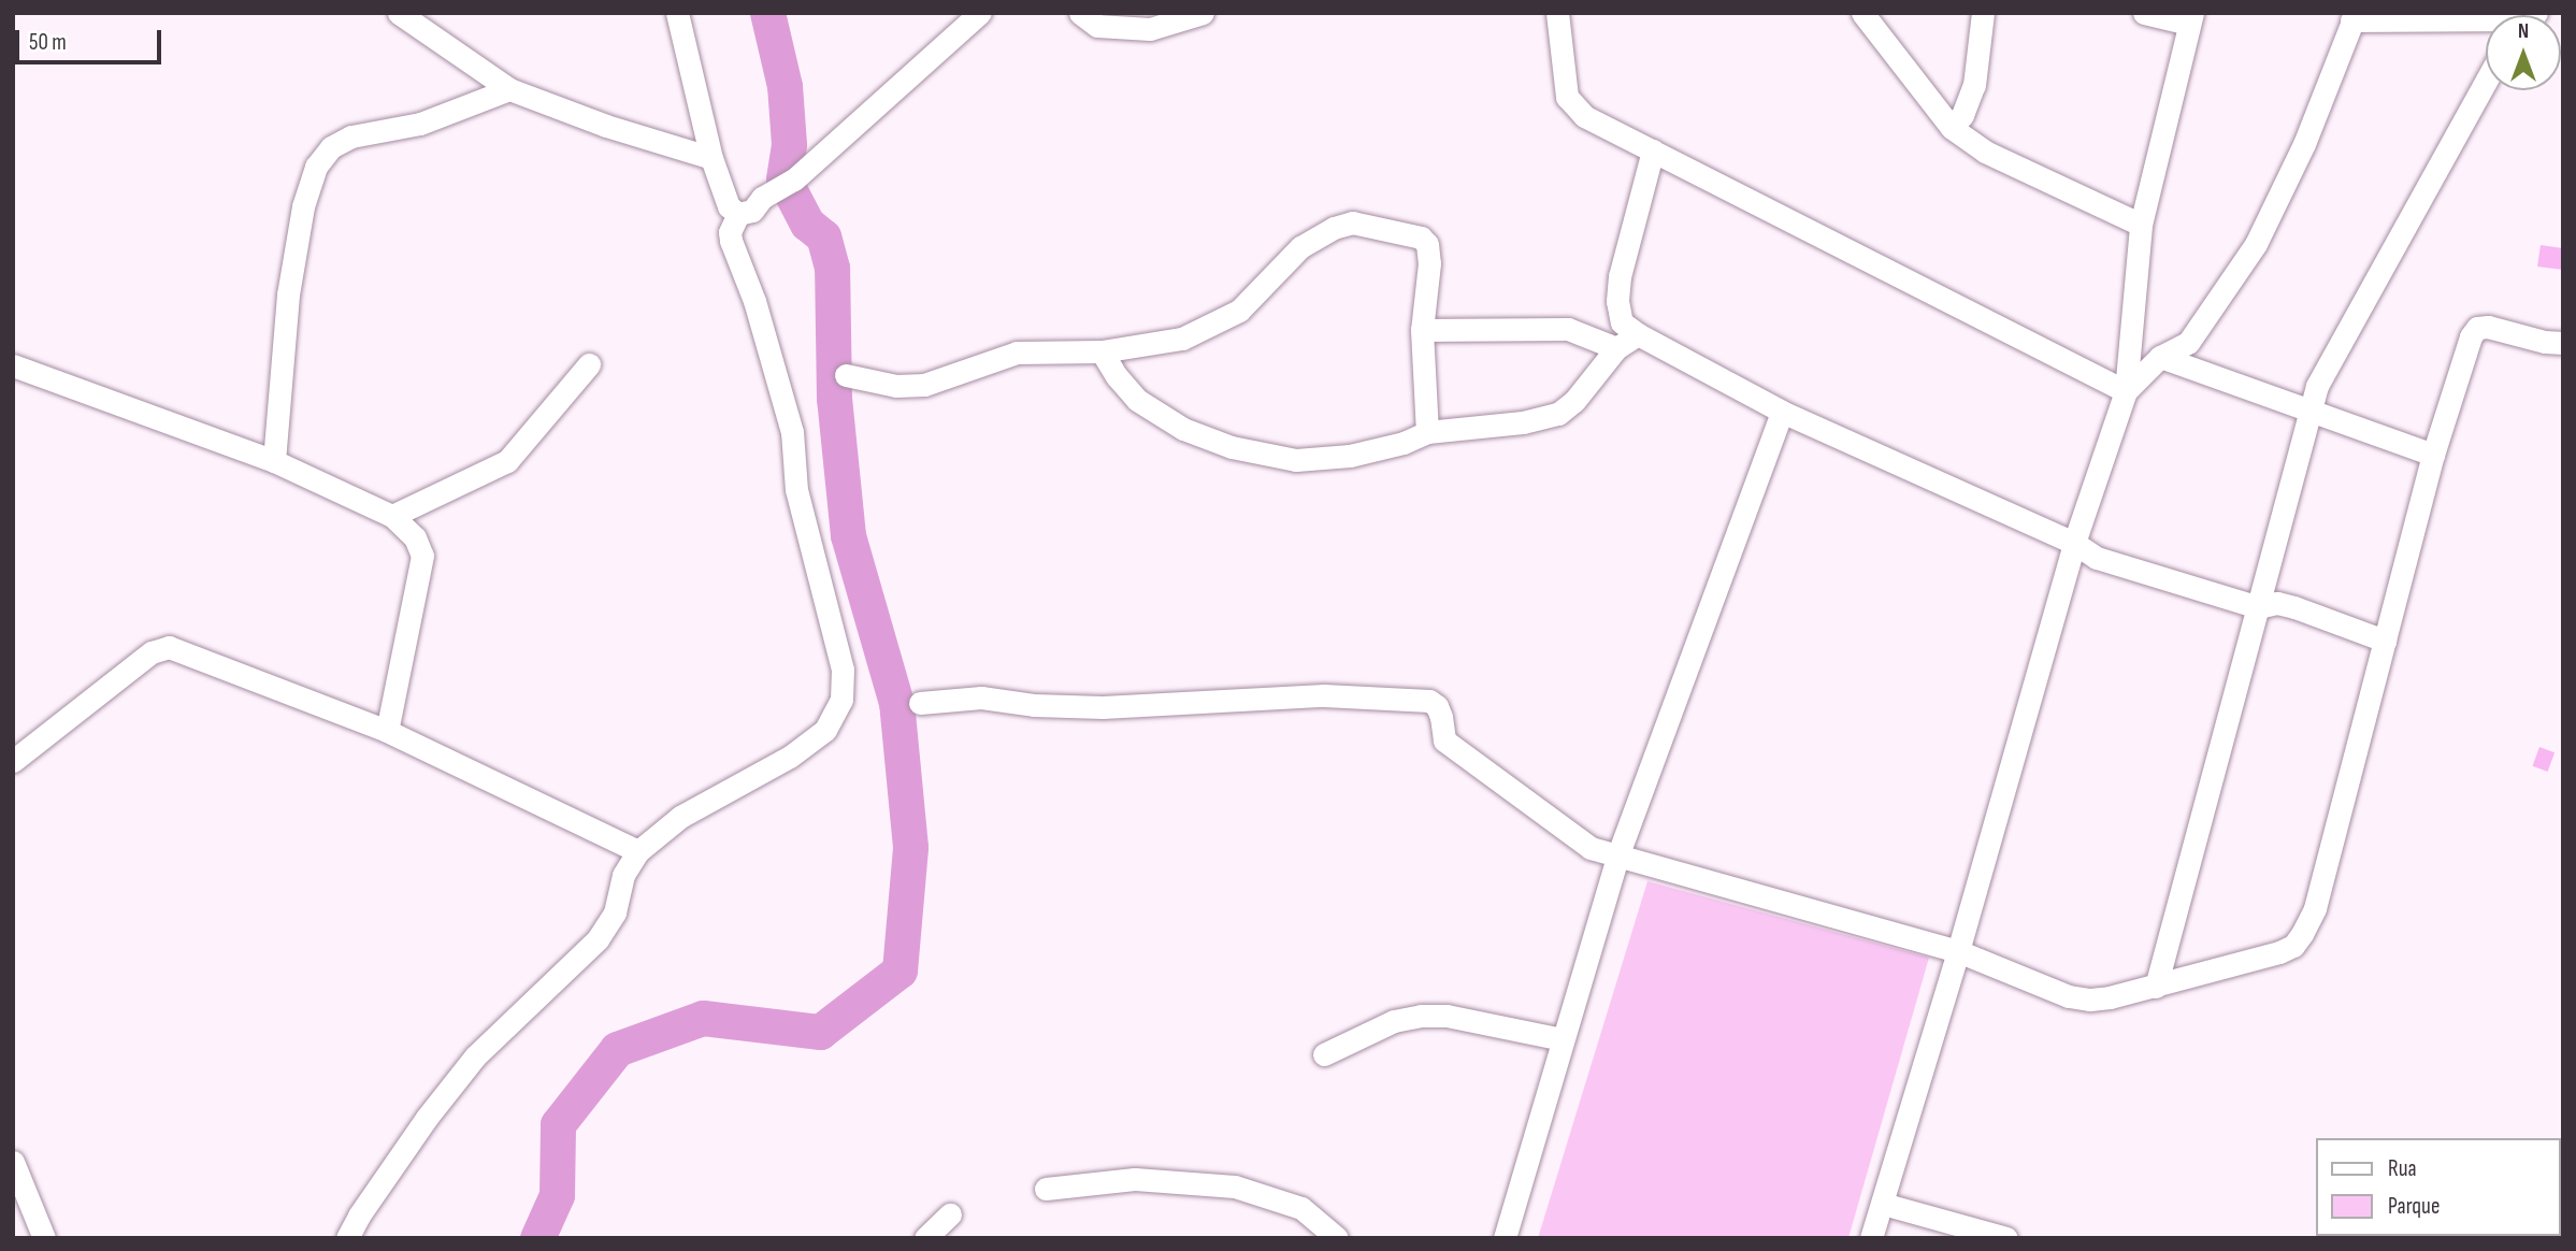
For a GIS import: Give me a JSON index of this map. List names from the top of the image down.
{
  "legend": ["Rua", "Parque"],
  "scale_bar": "50 m",
  "north": "top"
}
